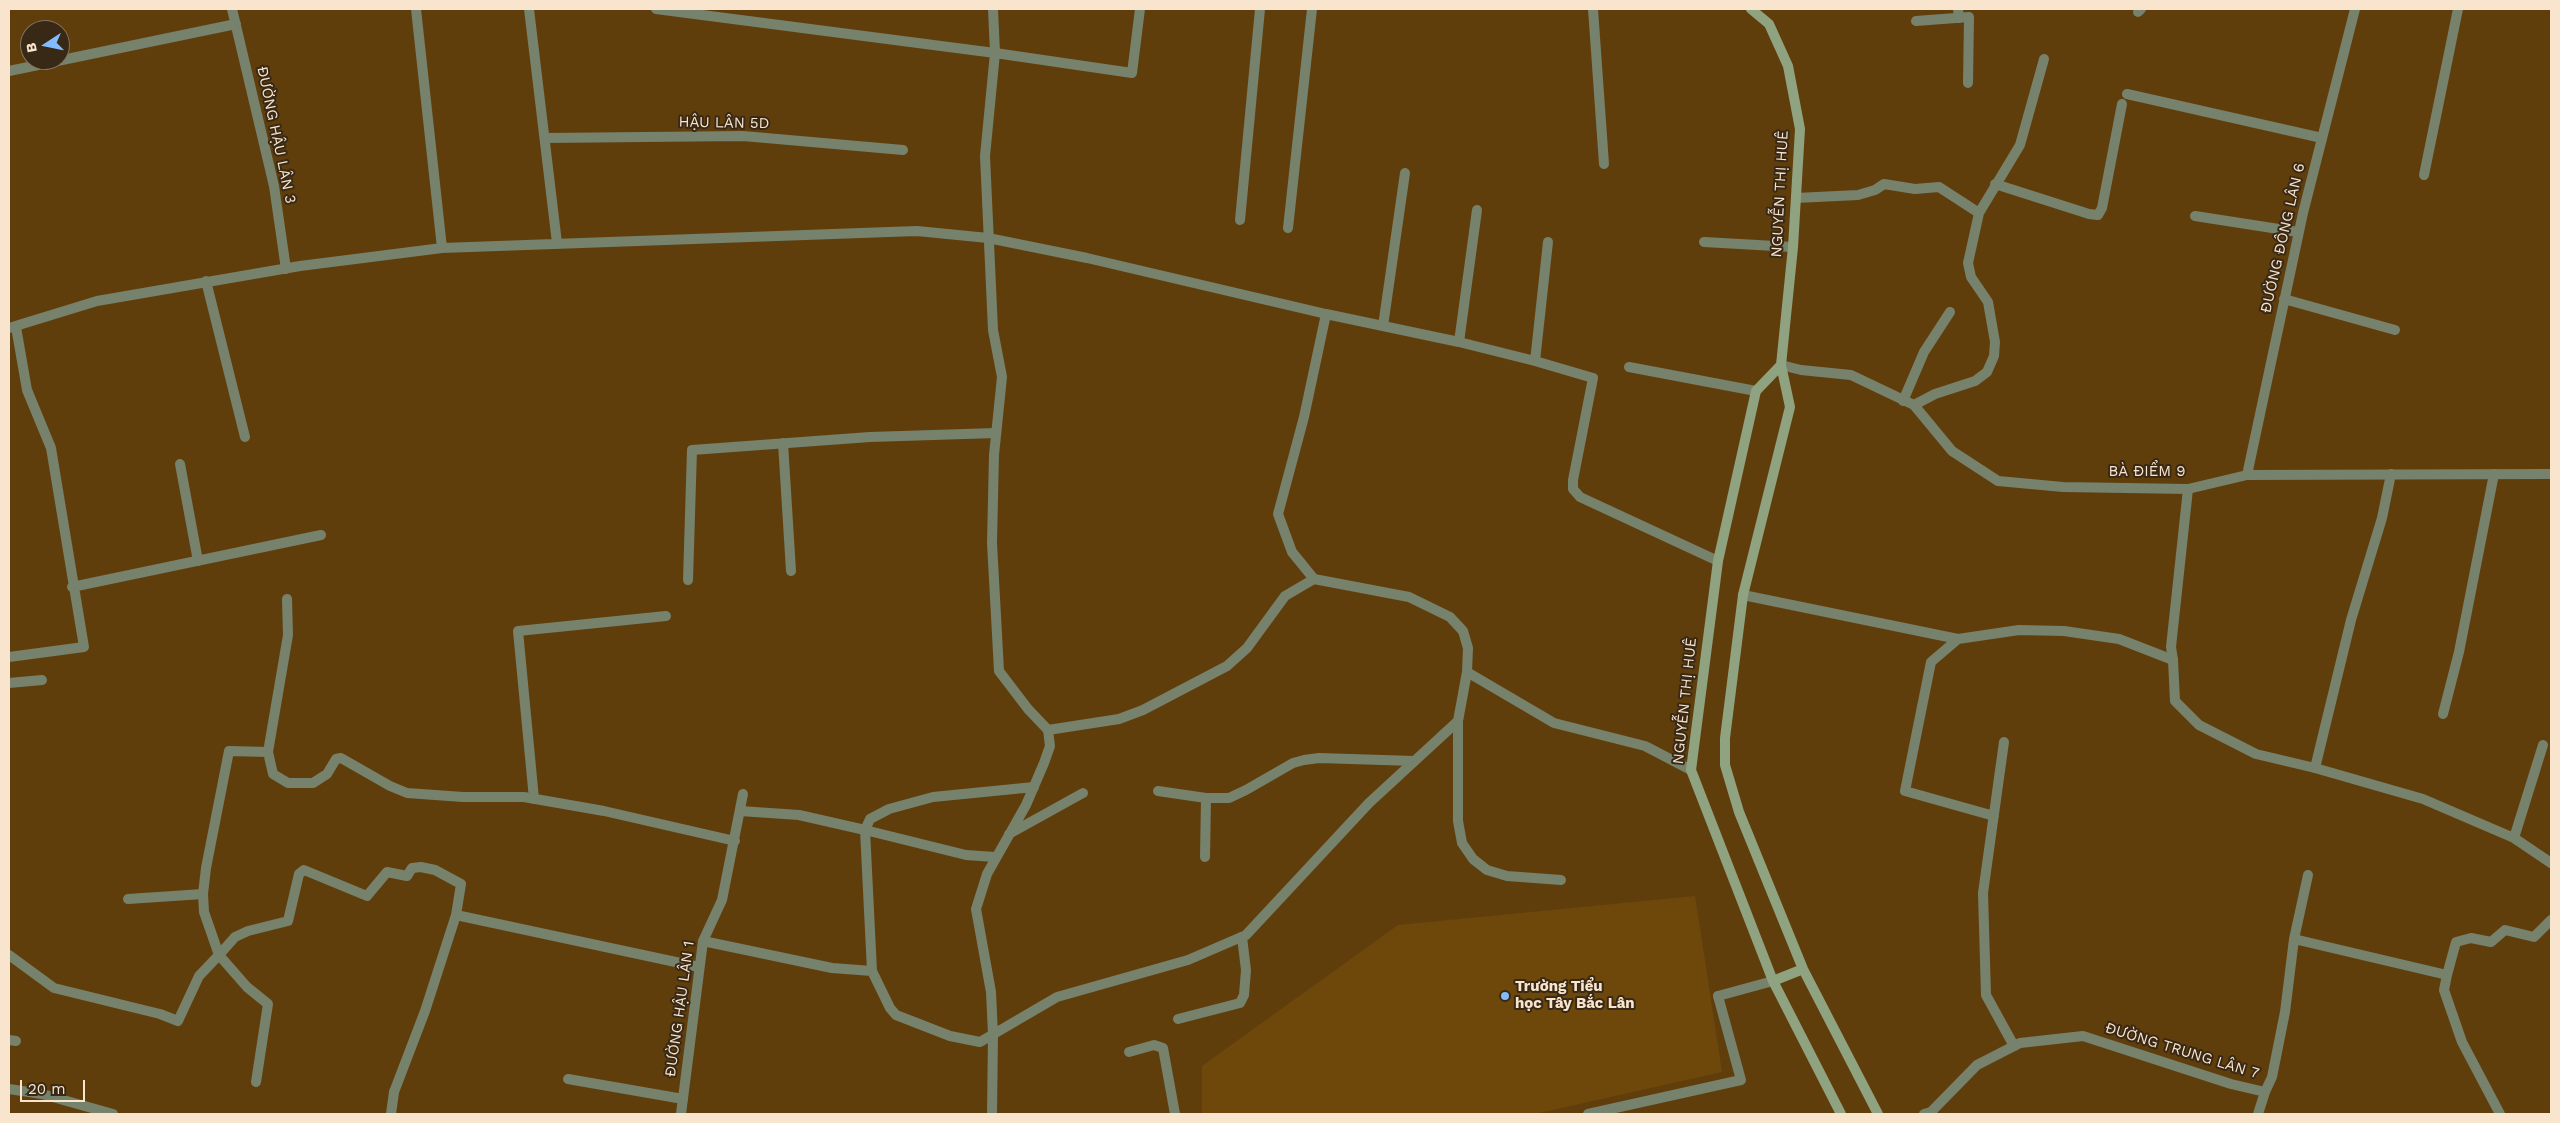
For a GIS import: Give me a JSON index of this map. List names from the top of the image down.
{
  "streets": {
    "street": [
      "HẬU LÂN 5D",
      "ĐƯỜNG HẬU LÂN 3",
      "NGUYỄN THỊ HUÊ",
      "ĐƯỜNG ĐÔNG LÂN 6",
      "BÀ ĐIỂM 9",
      "ĐƯỜNG HẬU LÂN 1",
      "ĐƯỜNG TRUNG LÂN 7"
    ]
  },
  "crossings": [
    ["ĐƯỜNG ĐÔNG LÂN 6", "BÀ ĐIỂM 9"]
  ],
  "places": ["Trường Tiểu học Tây Bắc Lân"],
  "scale_bar": "20 m",
  "north": "left"
}
